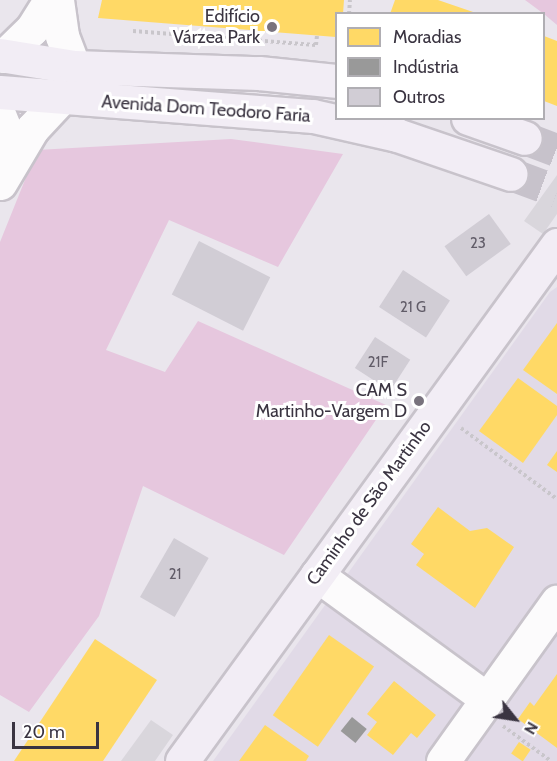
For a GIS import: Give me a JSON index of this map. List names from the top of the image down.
{
  "streets": {
    "main road": ["Avenida Dom Teodoro Faria", "Caminho de São Martinho"]
  },
  "places": ["Edifício Várzea Park", "CAM S Martinho-Vargem D"],
  "house_numbers": [
    "23",
    "21 G",
    "21F",
    "21"
  ],
  "legend": ["Moradias", "Indústria", "Outros"],
  "scale_bar": "20 m",
  "north": "bottom right"
}
